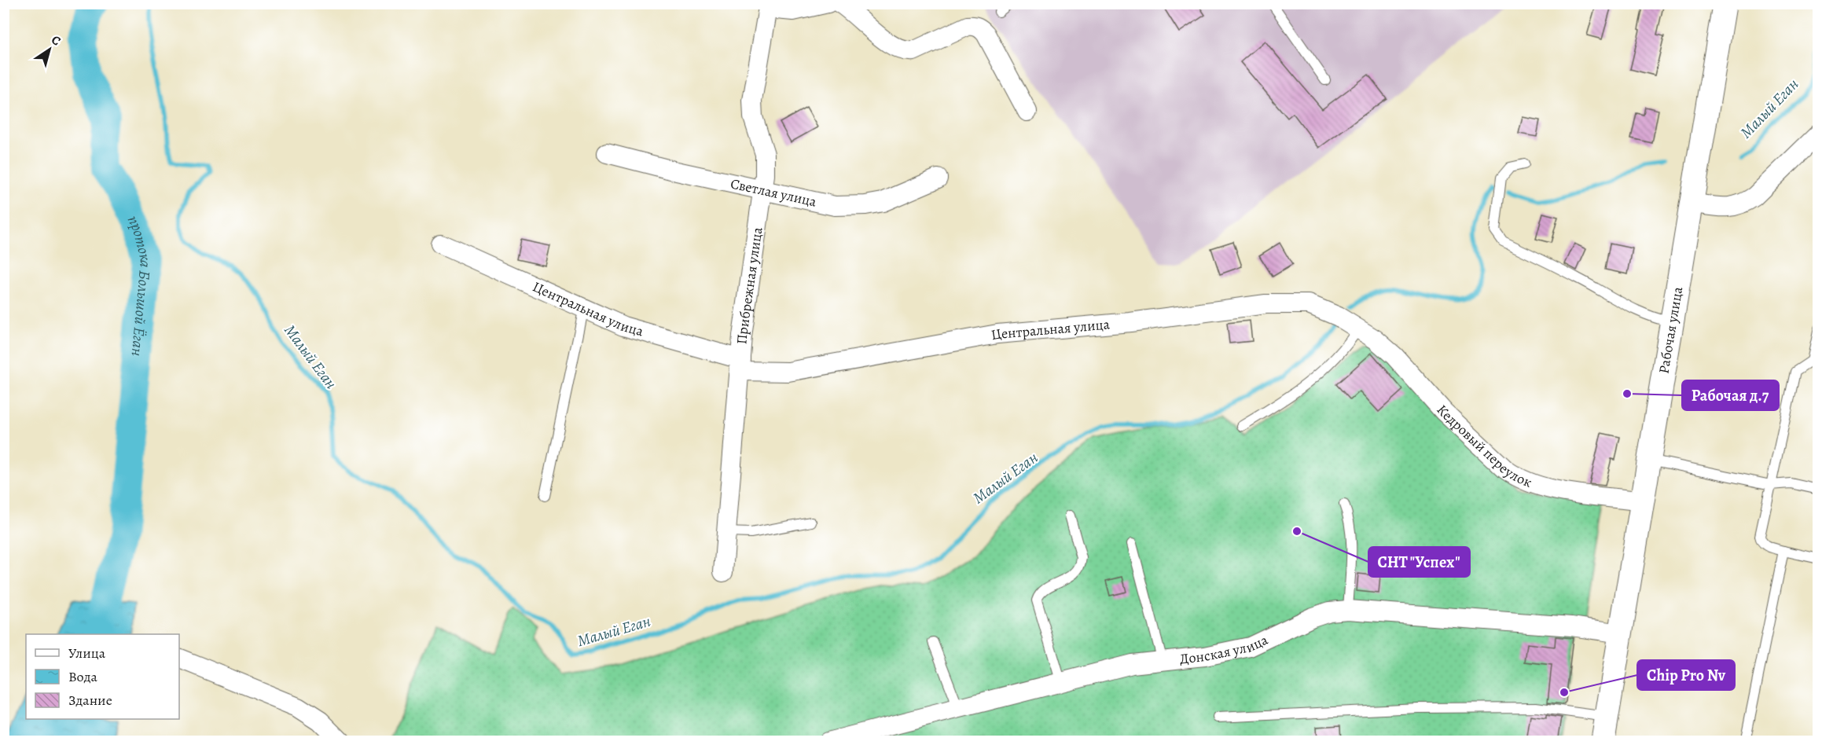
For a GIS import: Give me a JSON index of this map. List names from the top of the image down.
{
  "streets": {
    "street": [
      "Светлая улица",
      "Прибрежная улица",
      "Центральная улица",
      "Рабочая улица",
      "Кедровый переулок",
      "Донская улица"
    ]
  },
  "crossings": [
    ["Светлая улица", "Прибрежная улица"],
    ["Прибрежная улица", "Центральная улица"],
    ["Центральная улица", "Кедровый переулок"],
    ["Рабочая улица", "Кедровый переулок"],
    ["Рабочая улица", "Донская улица"]
  ],
  "water": ["Малый Еган", "протока Большой Ёган"],
  "places": ["Рабочая д.7", "СНТ \"Успех\"", "Chip Pro Nv"],
  "legend": ["Улица", "Вода", "Здание"],
  "north": "top right"
}
